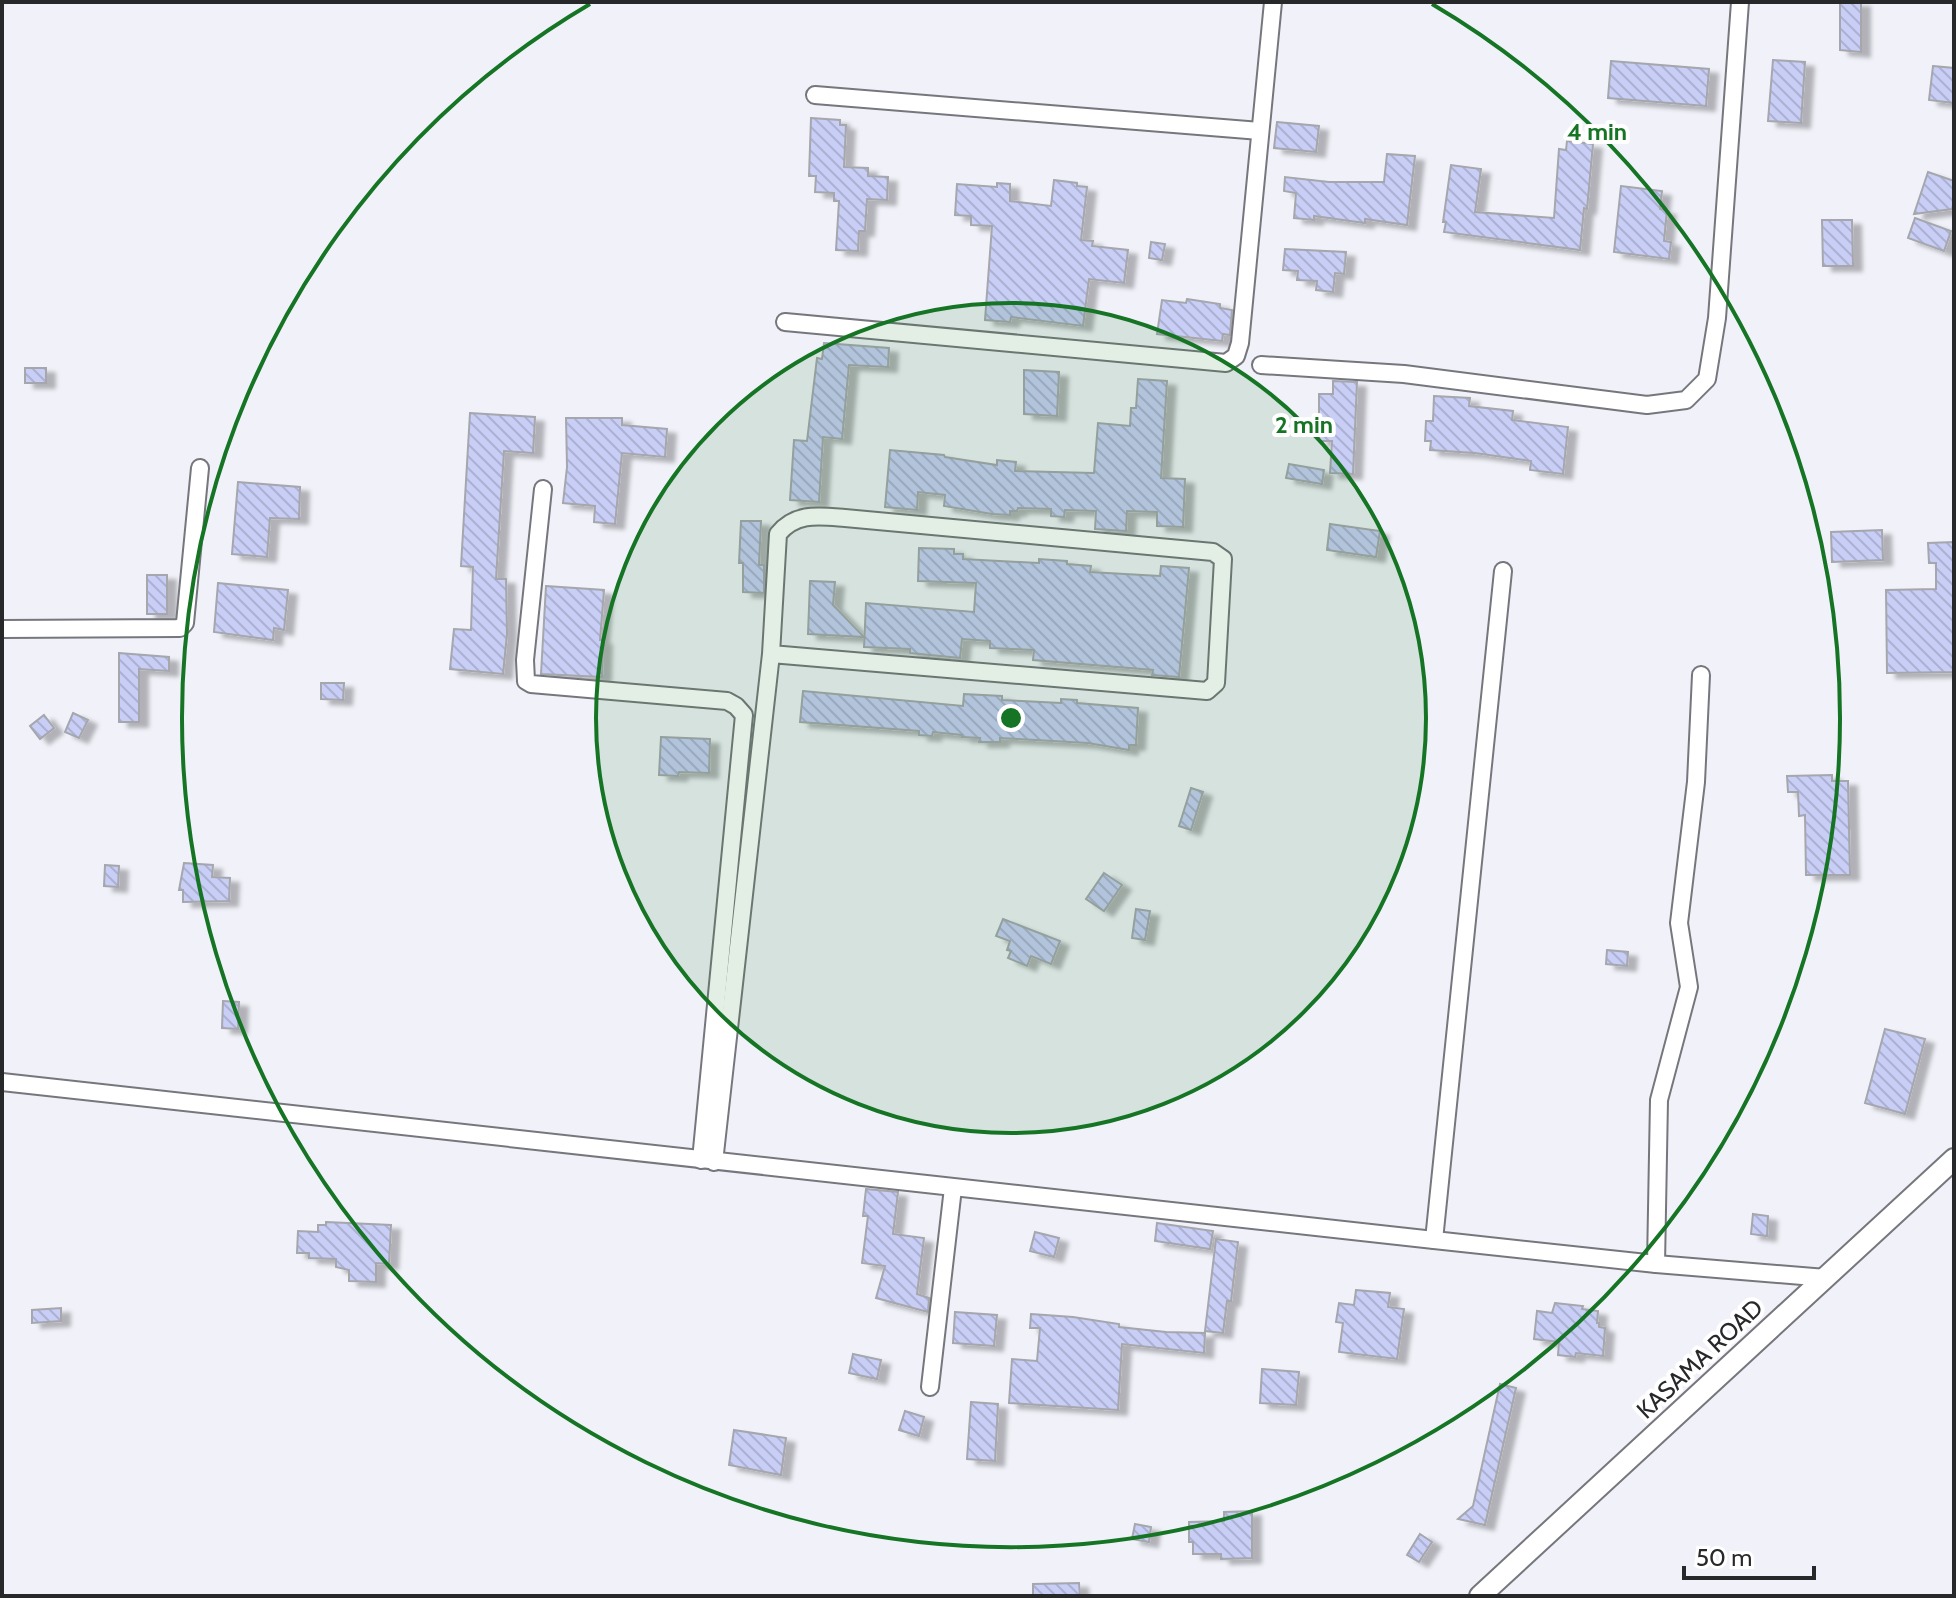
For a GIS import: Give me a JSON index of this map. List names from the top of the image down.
{
  "streets": {
    "street": ["KASAMA ROAD"]
  },
  "scale_bar": "50 m",
  "rings": ["4 min", "2 min"]
}
